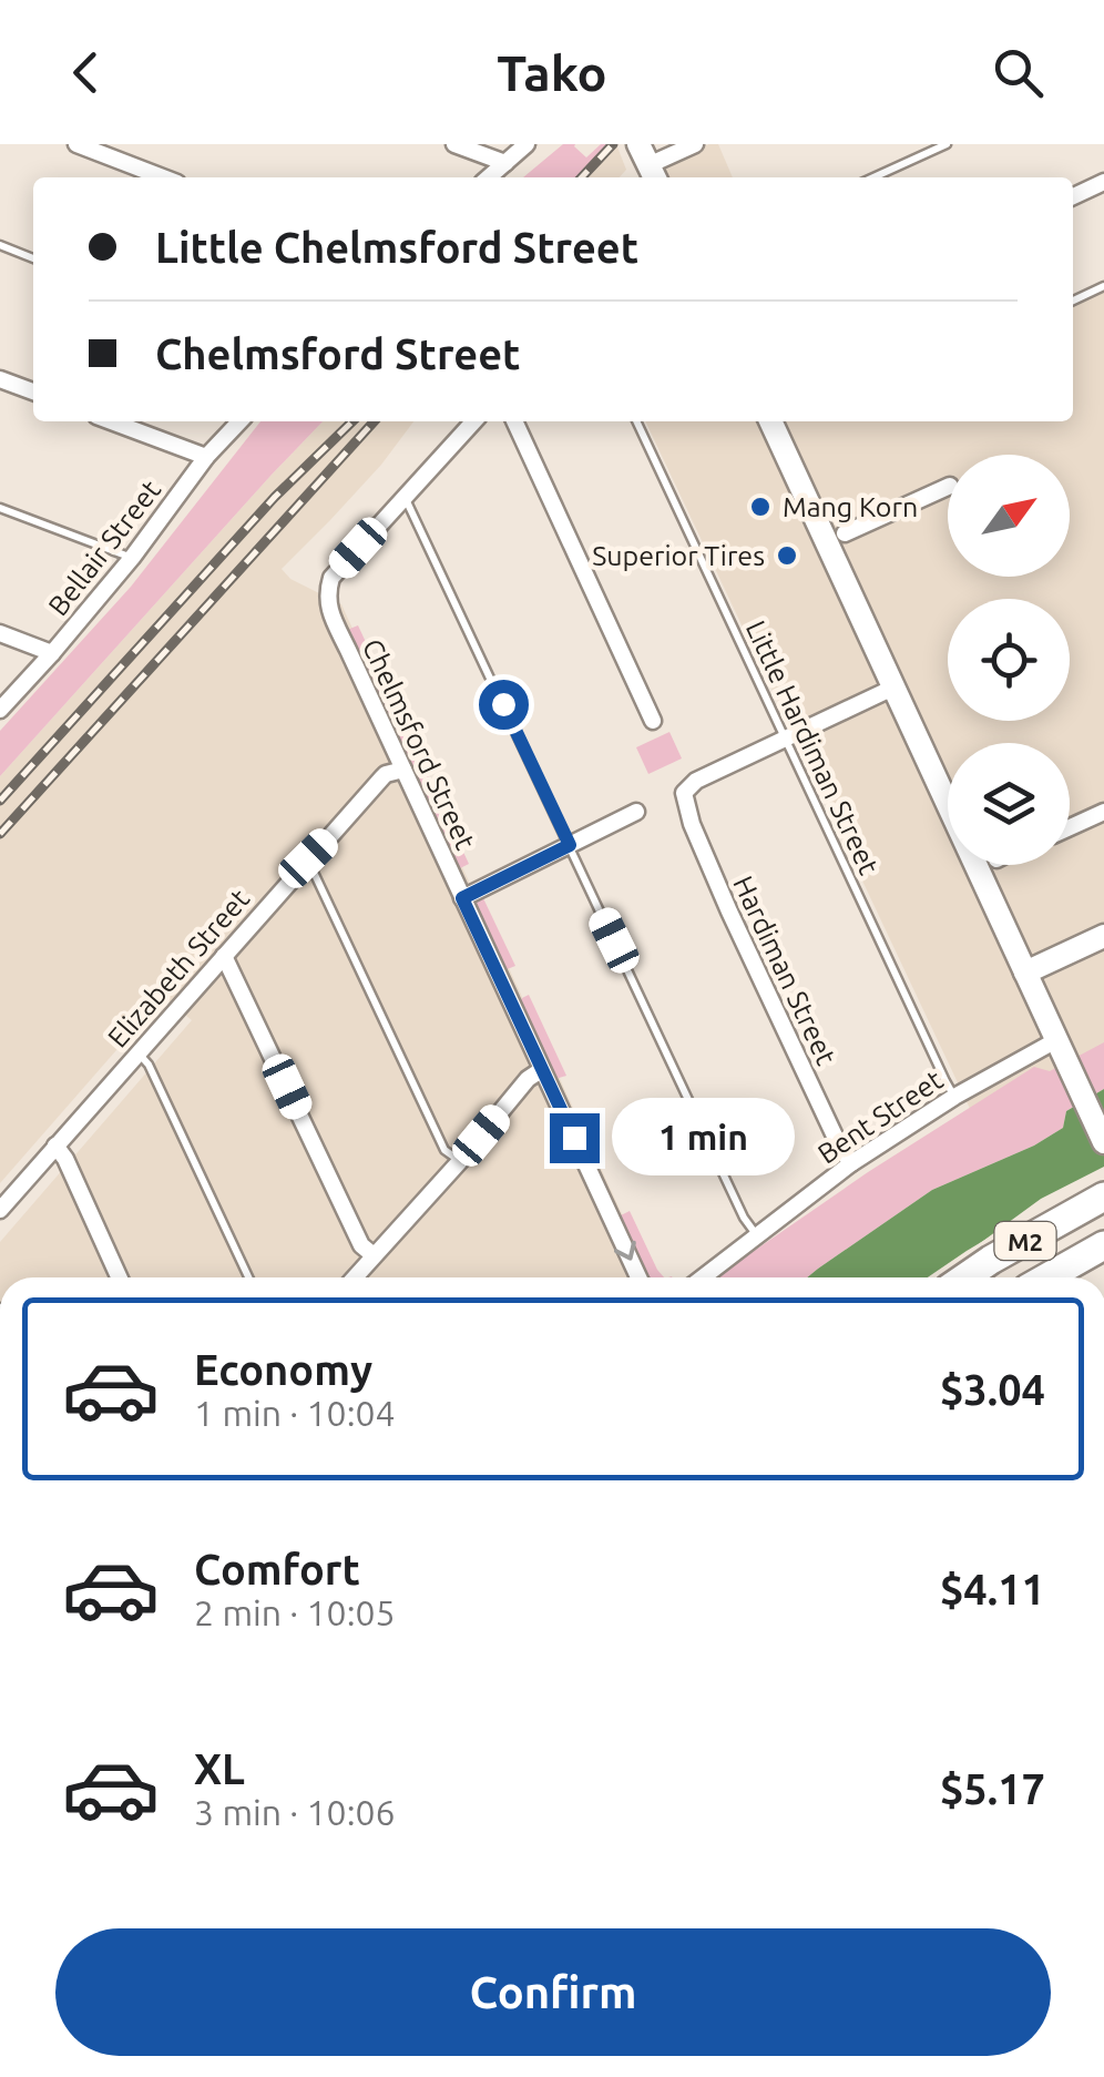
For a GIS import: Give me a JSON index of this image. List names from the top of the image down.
{
  "streets": {
    "highway": ["M2"],
    "street": [
      "Bellair Street",
      "Chelmsford Street",
      "Elizabeth Street",
      "Hardiman Street",
      "Bent Street"
    ],
    "lane": ["Little Hardiman Street"]
  },
  "crossings": [
    ["Chelmsford Street", "Elizabeth Street"],
    ["Little Hardiman Street", "Hardiman Street"],
    ["Little Hardiman Street", "Bent Street"],
    ["Hardiman Street", "Bent Street"]
  ],
  "places": ["Mang Korn", "Superior Tires"],
  "north": "top right",
  "page": {
    "header": "Tako",
    "banner": ["Little Chelmsford Street", "Chelmsford Street"],
    "bubble": "1 min",
    "list": [
      {
        "name": "Economy",
        "note": "1 min · 10:04",
        "value": "$3.04"
      },
      {
        "name": "Comfort",
        "note": "2 min · 10:05",
        "value": "$4.11"
      },
      {
        "name": "XL",
        "note": "3 min · 10:06",
        "value": "$5.17"
      }
    ],
    "buttons": "Confirm"
  }
}
